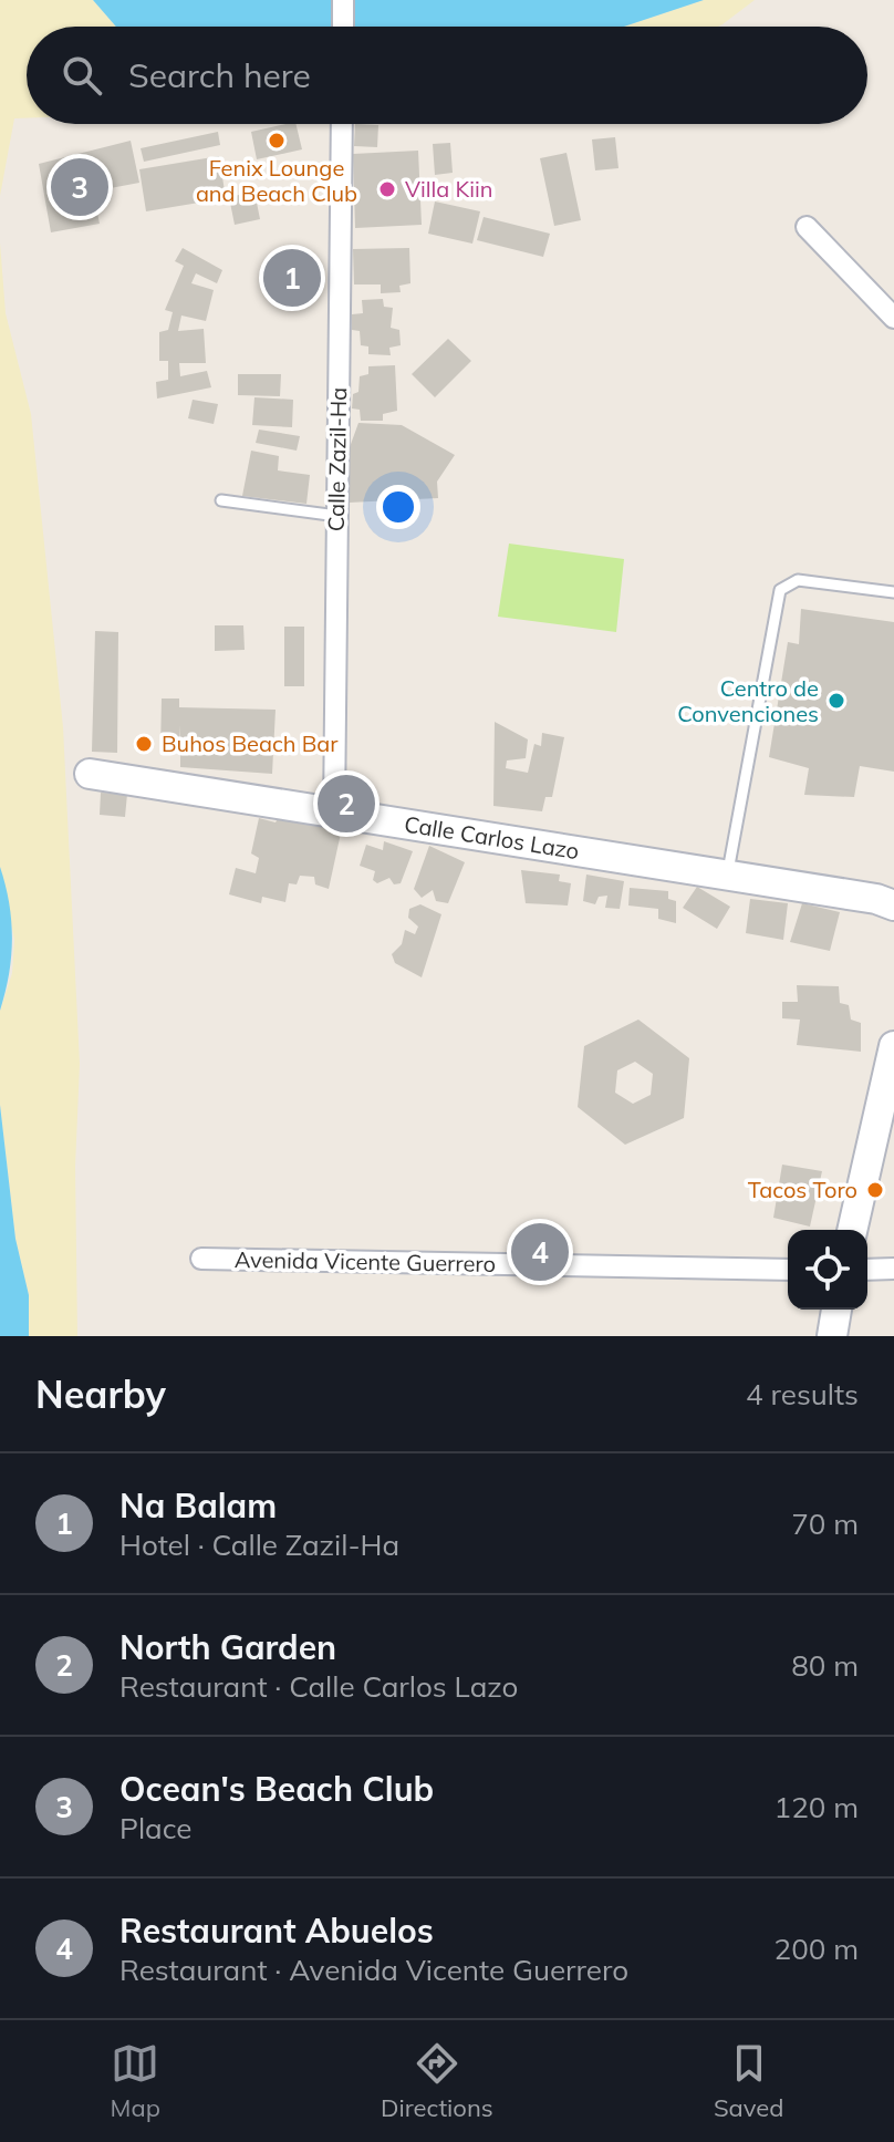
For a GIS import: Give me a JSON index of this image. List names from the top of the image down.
{
  "streets": {
    "street": ["Calle Zazil-Ha", "Calle Carlos Lazo", "Avenida Vicente Guerrero"]
  },
  "crossings": [
    ["Calle Zazil-Ha", "Calle Carlos Lazo"]
  ],
  "places": [
    "Fenix Lounge and Beach Club",
    "Villa Kiin",
    "Centro de Convenciones",
    "Buhos Beach Bar",
    "Tacos Toro"
  ],
  "page": {
    "search": "Search here",
    "pins": [
      "3",
      "1",
      "2",
      "4"
    ],
    "heading": ["Nearby", "4 results"],
    "list": [
      {
        "mark": "1",
        "name": "Na Balam",
        "note": "Hotel · Calle Zazil-Ha",
        "value": "70 m"
      },
      {
        "mark": "2",
        "name": "North Garden",
        "note": "Restaurant · Calle Carlos Lazo",
        "value": "80 m"
      },
      {
        "mark": "3",
        "name": "Ocean's Beach Club",
        "note": "Place",
        "value": "120 m"
      },
      {
        "mark": "4",
        "name": "Restaurant Abuelos",
        "note": "Restaurant · Avenida Vicente Guerrero",
        "value": "200 m"
      }
    ],
    "nav": ["Map", "Directions", "Saved"]
  }
}
